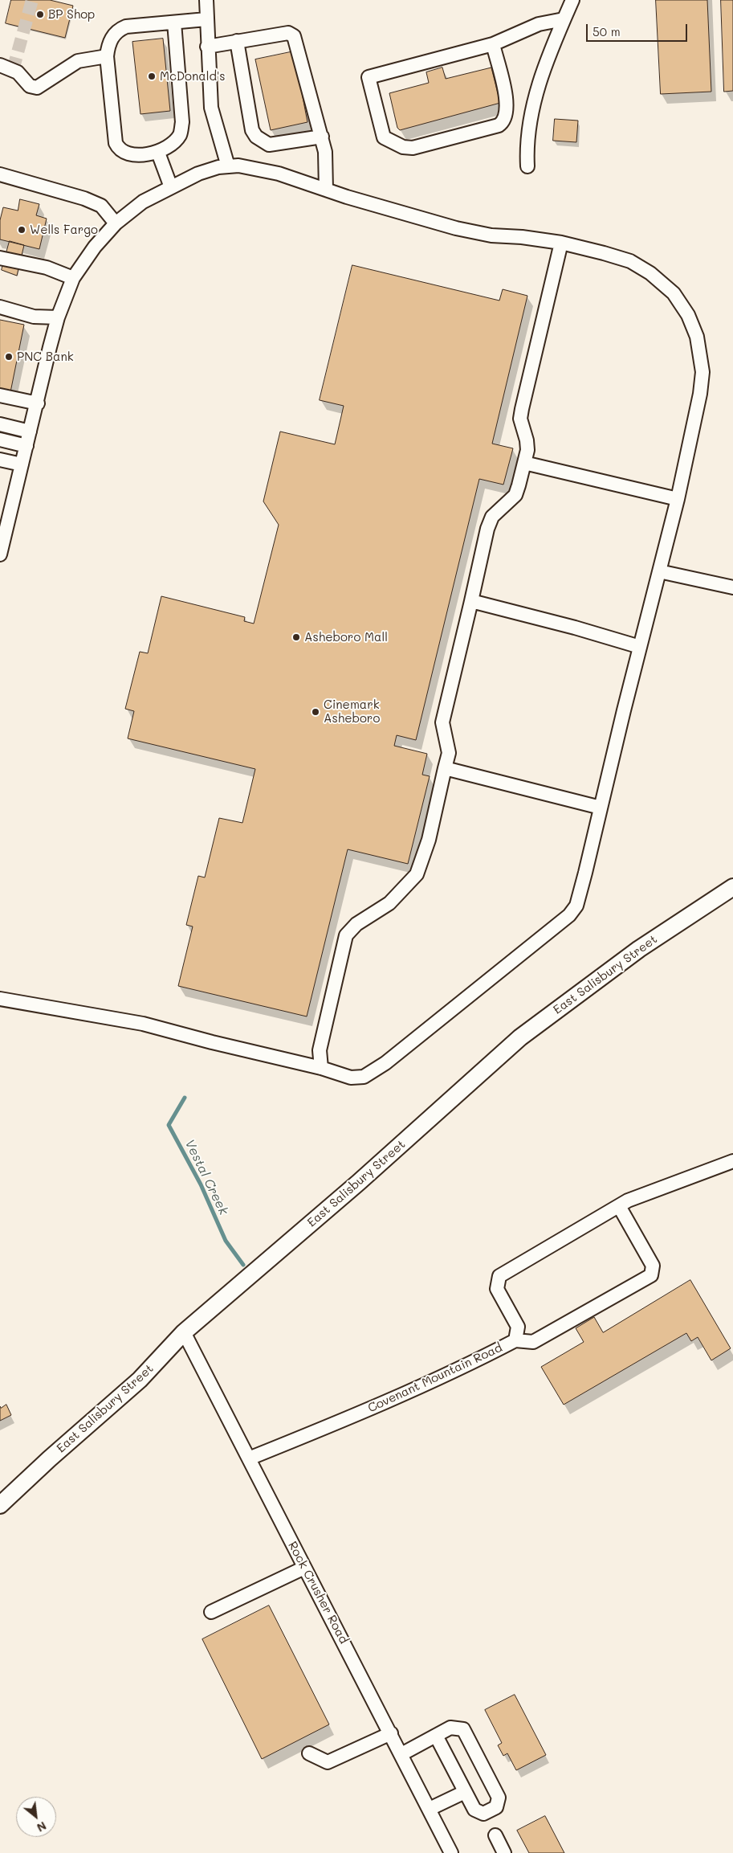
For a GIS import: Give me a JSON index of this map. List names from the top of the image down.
{
  "streets": {
    "main road": ["East Salisbury Street"],
    "street": ["Covenant Mountain Road", "Rock Crusher Road"]
  },
  "crossings": [
    ["East Salisbury Street", "Rock Crusher Road"],
    ["Covenant Mountain Road", "Rock Crusher Road"]
  ],
  "water": ["Vestal Creek"],
  "places": [
    "BP Shop",
    "McDonald's",
    "Wells Fargo",
    "PNC Bank",
    "Asheboro Mall",
    "Cinemark Asheboro"
  ],
  "scale_bar": "50 m",
  "north": "bottom right"
}
